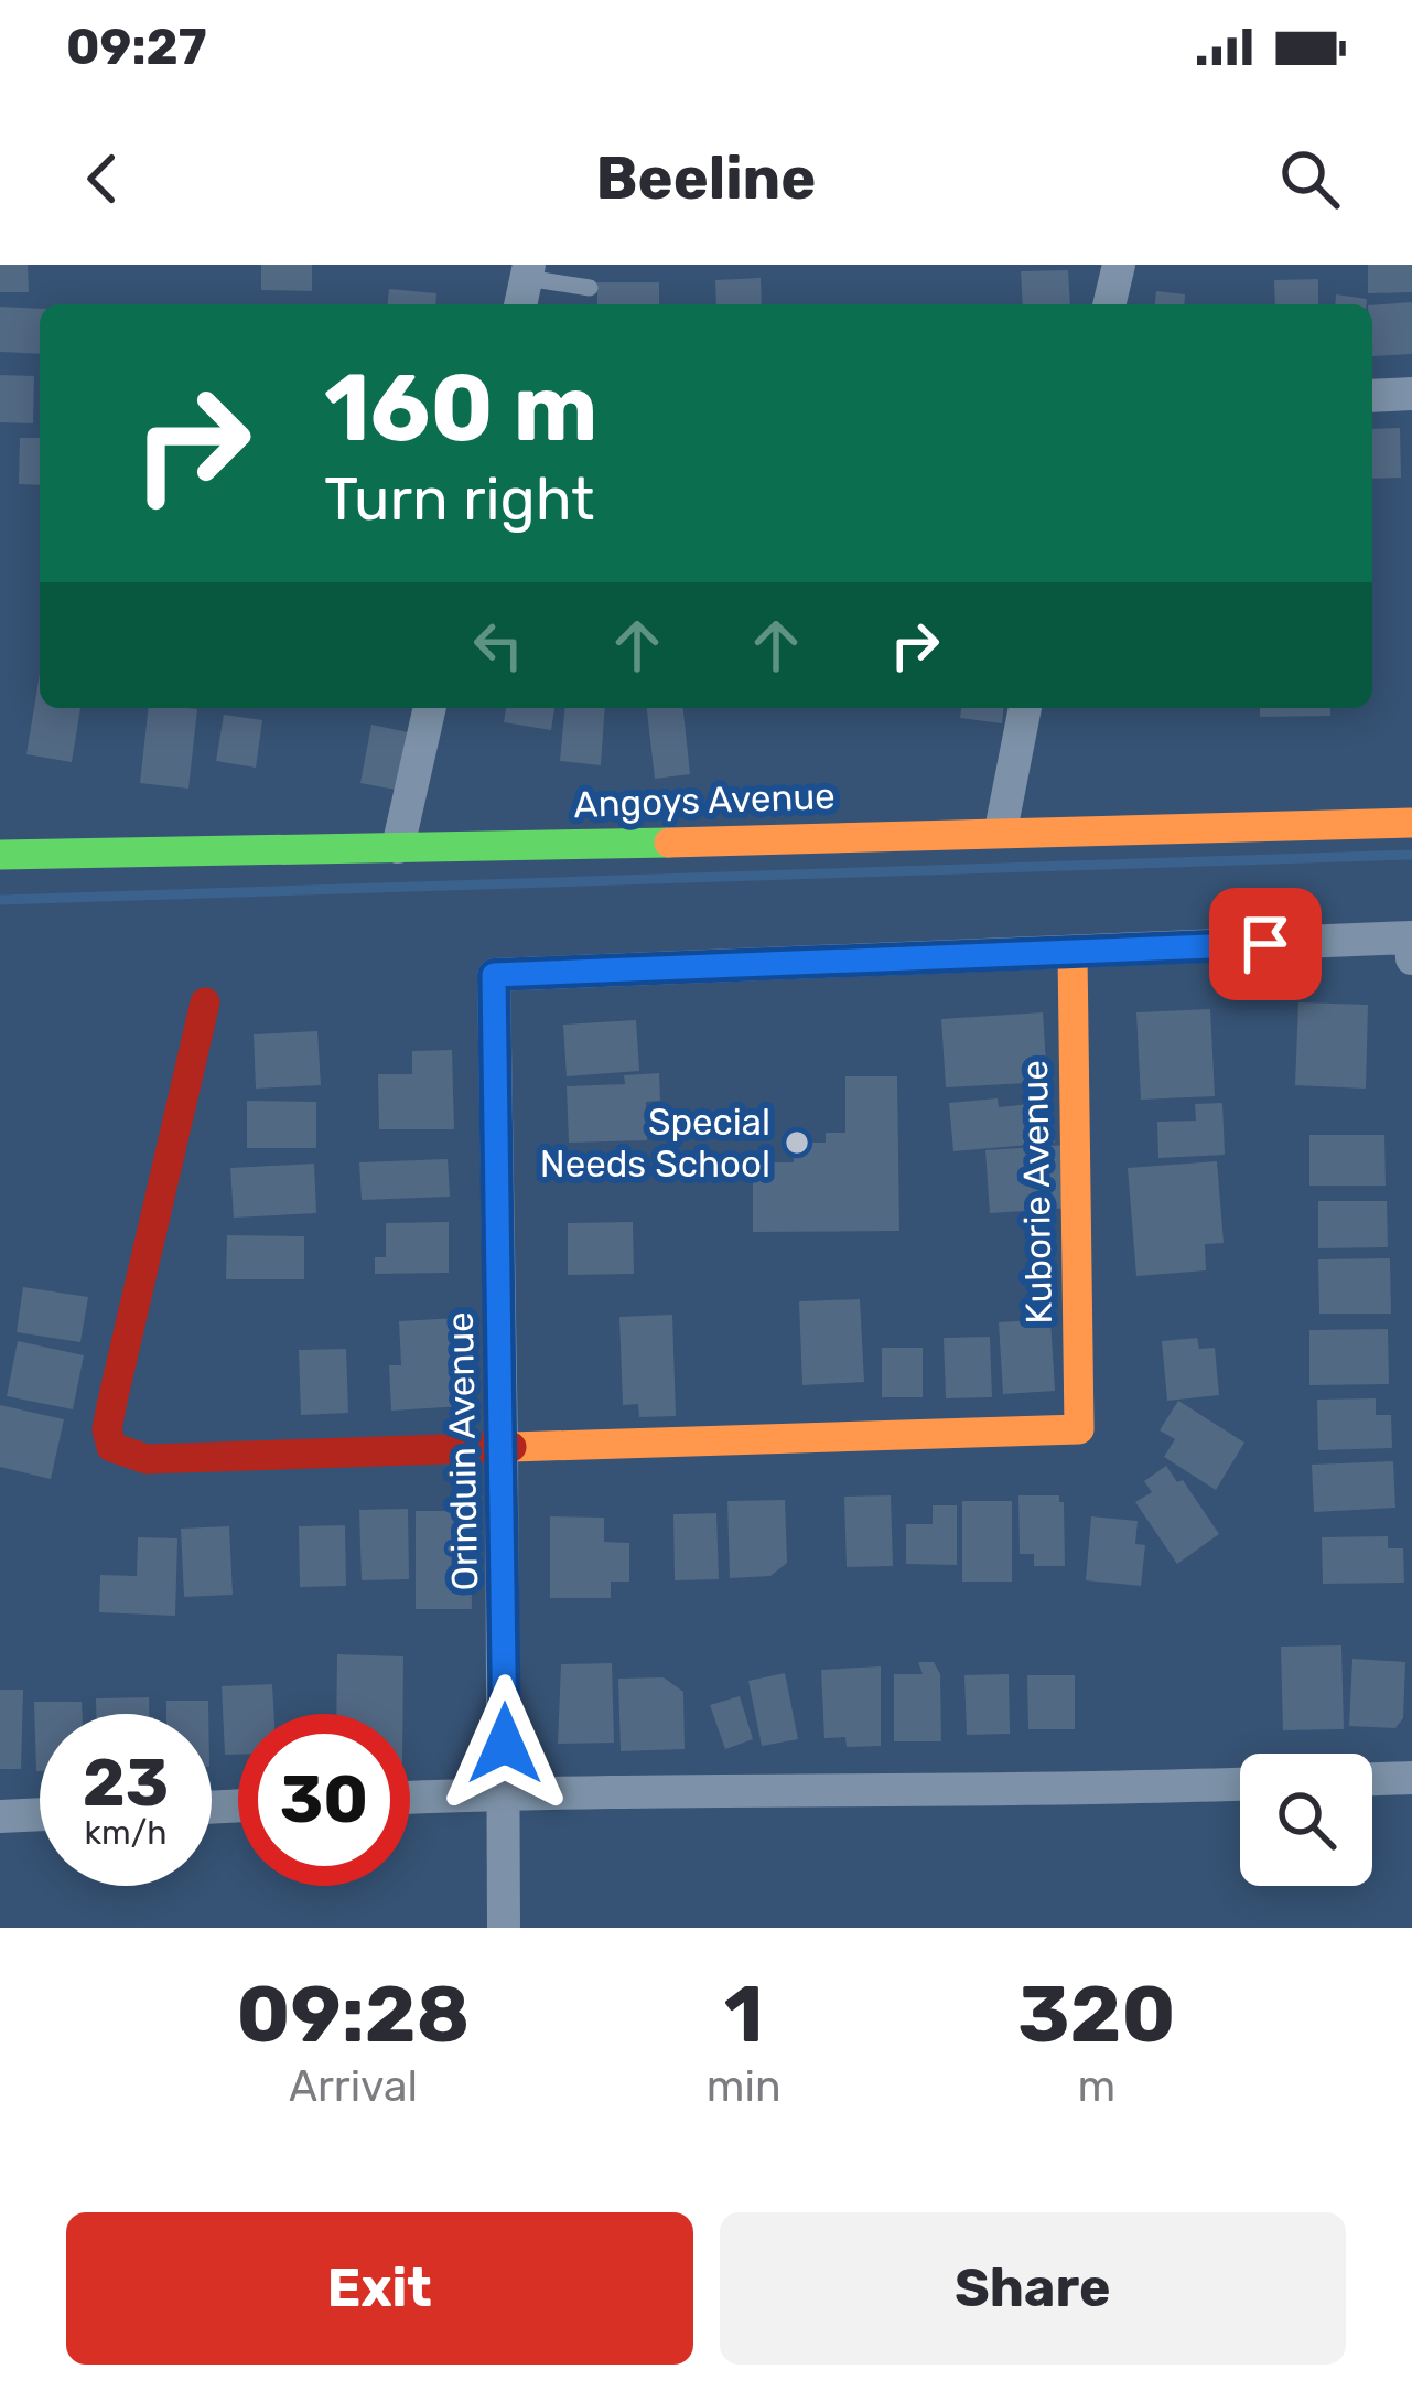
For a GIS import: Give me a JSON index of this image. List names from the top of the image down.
{
  "streets": {
    "street": ["Angoys Avenue", "Kuborie Avenue", "Orinduin Avenue"]
  },
  "crossings": [
    ["Kuborie Avenue", "Orinduin Avenue"]
  ],
  "places": ["Special Needs School"],
  "page": {
    "status": "09:27",
    "header": "Beeline",
    "turn": ["160 m", "Turn right"],
    "speed": "23 km/h",
    "limit": "30",
    "eta": [
      "09:28",
      "Arrival",
      "1",
      "min",
      "320",
      "m"
    ],
    "buttons": ["Exit", "Share"]
  }
}
